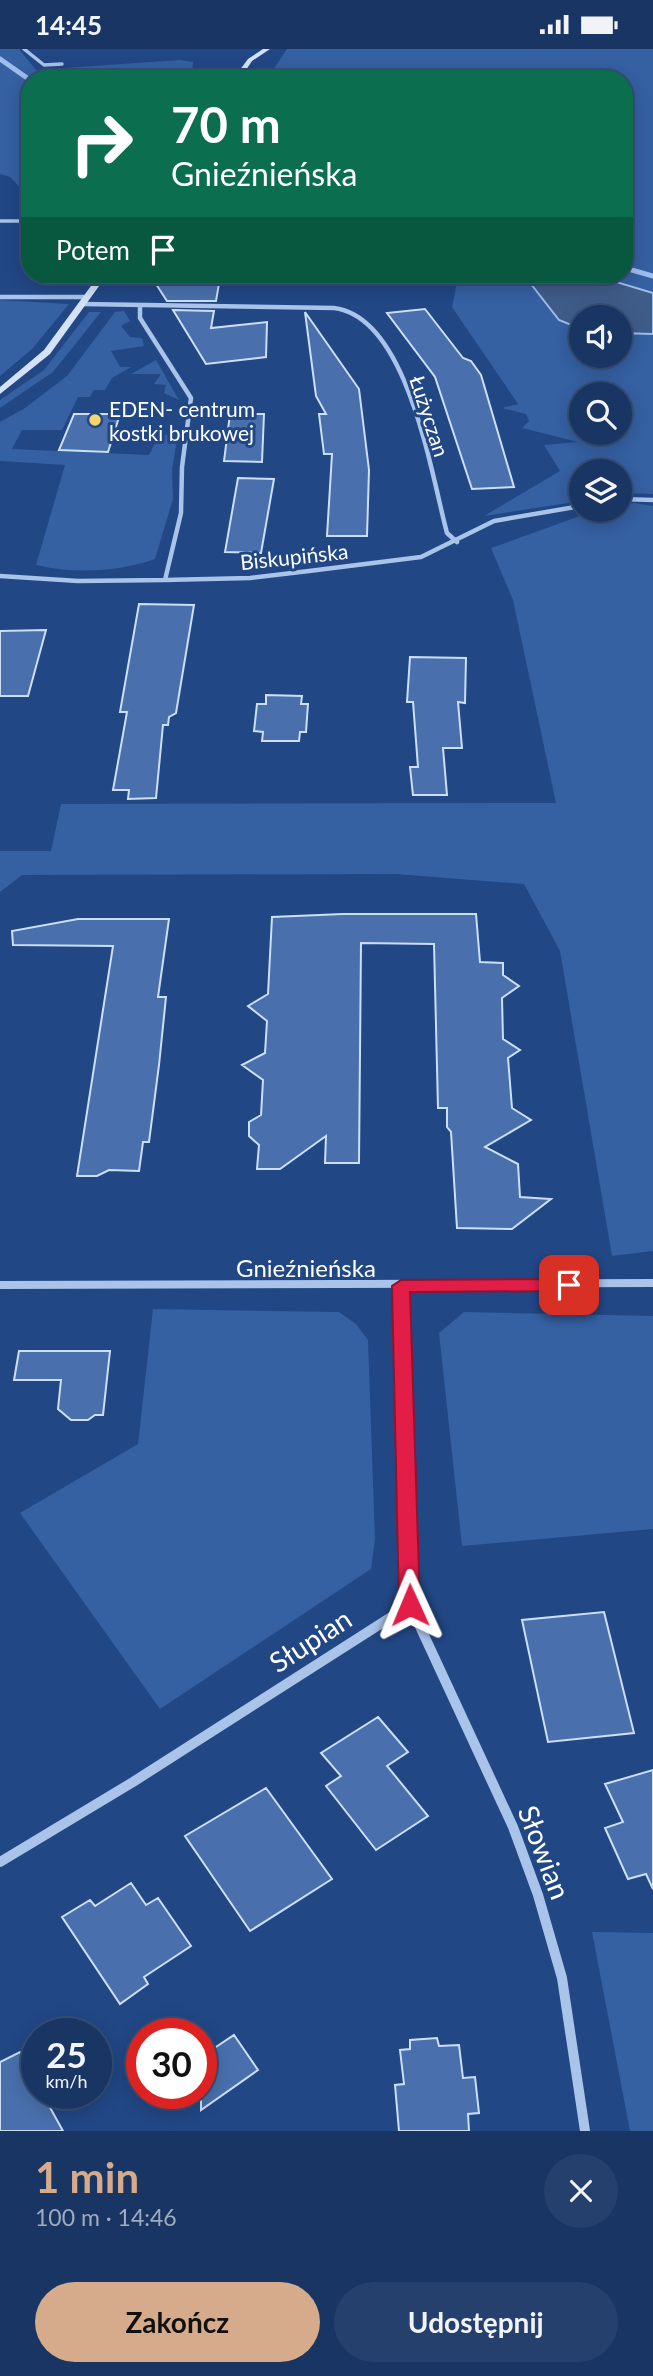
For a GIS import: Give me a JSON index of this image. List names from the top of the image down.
{
  "streets": {
    "street": [
      "Łużyczan",
      "Biskupińska",
      "Gnieźnieńska",
      "Słupian",
      "Słowian"
    ]
  },
  "crossings": [
    ["Łużyczan", "Biskupińska"],
    ["Słupian", "Słowian"]
  ],
  "places": ["EDEN- centrum kostki brukowej"],
  "page": {
    "status": "14:45",
    "turn": ["70 m", "Gnieźnieńska"],
    "then": "Potem",
    "speed": "25 km/h",
    "limit": "30",
    "heading": ["1 min", "100 m · 14:46"],
    "buttons": ["Zakończ", "Udostępnij"]
  }
}
